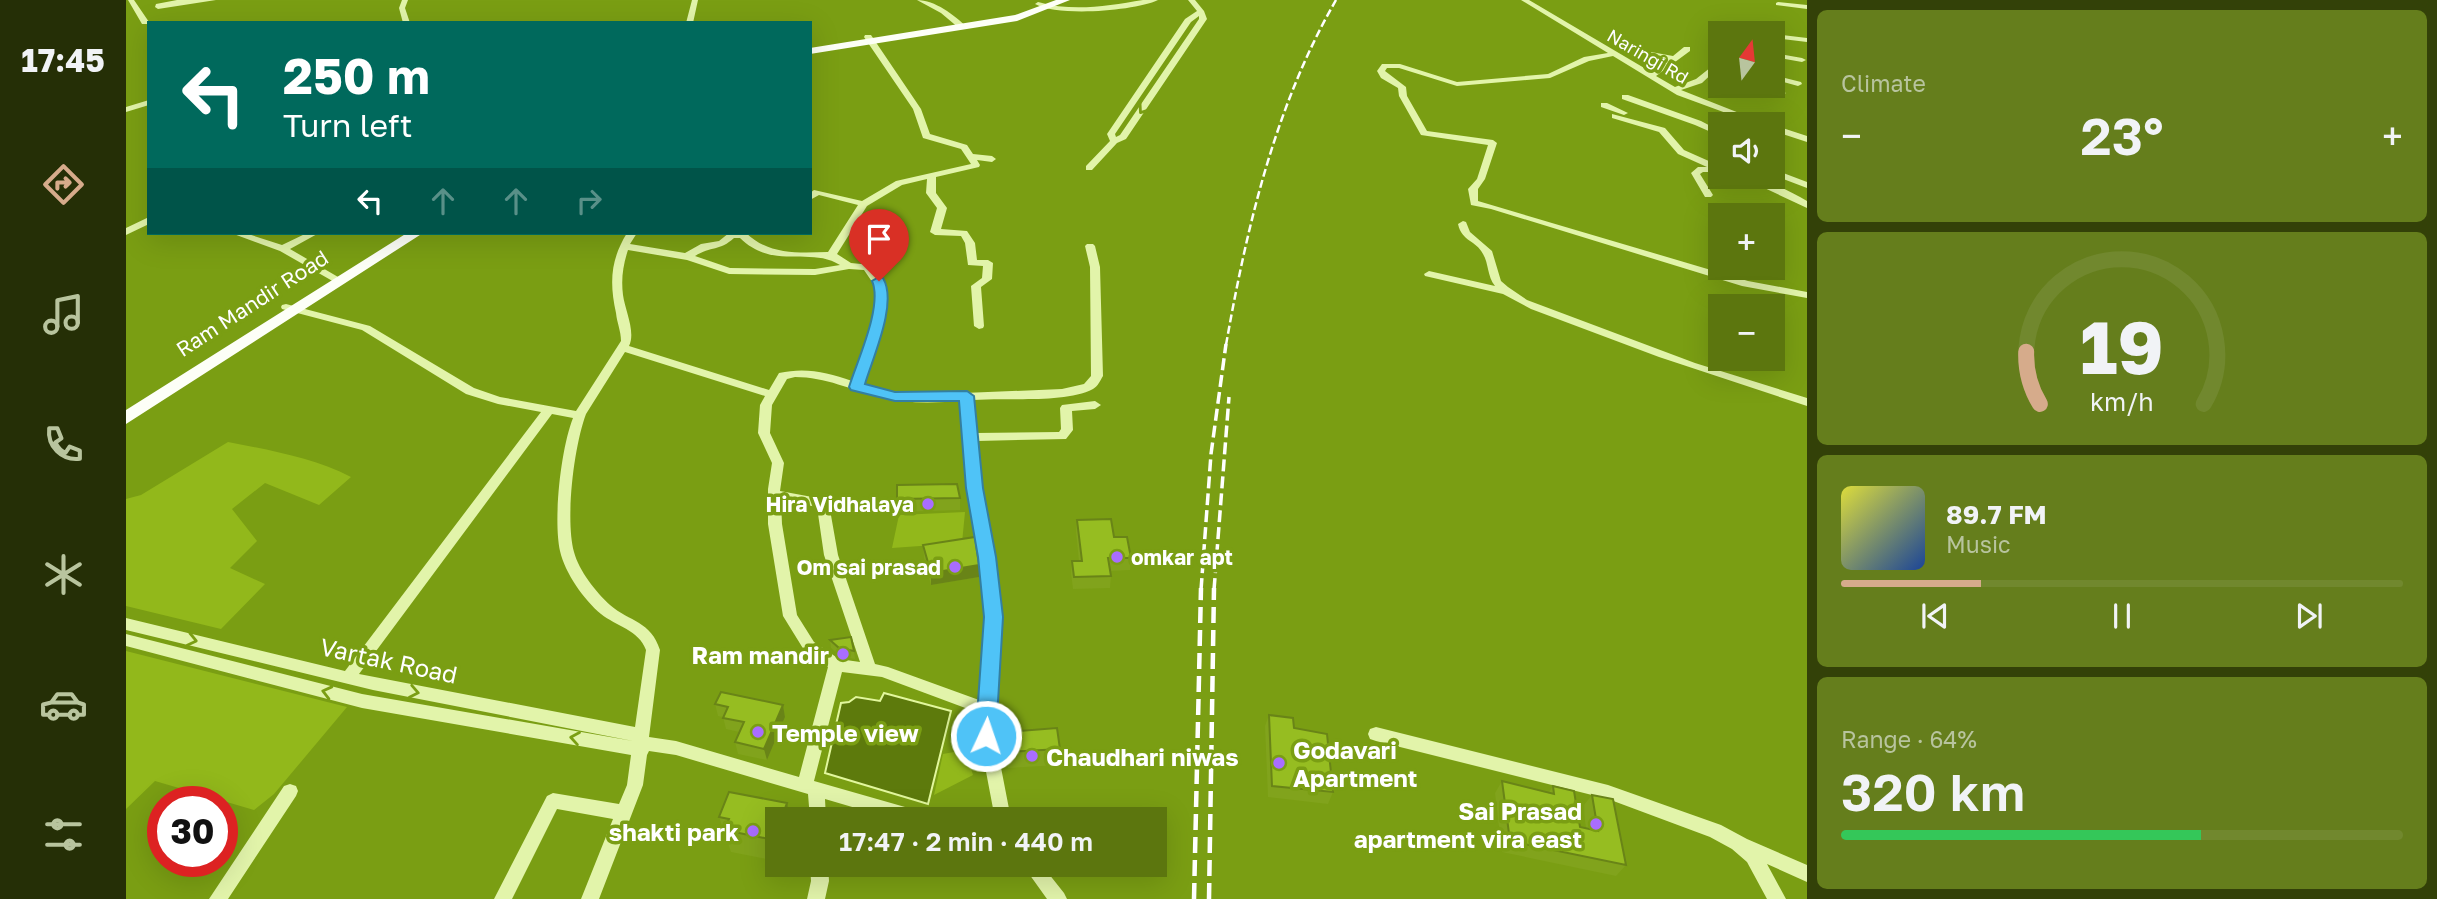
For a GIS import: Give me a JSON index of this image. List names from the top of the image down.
{
  "streets": {
    "main road": ["Ram Mandir Road"],
    "street": ["Naringi Rd", "Vartak Road"]
  },
  "places": [
    "Hira Vidhalaya",
    "omkar apt",
    "Om sai prasad",
    "Ram mandir",
    "Temple view",
    "Chaudhari niwas",
    "Godavari Apartment",
    "Sai Prasad apartment vira east",
    "shakti park"
  ],
  "north": "top",
  "page": {
    "tabs": "17:45",
    "tile": [
      "Climate",
      ["Range · 64%", "320 km"]
    ],
    "map_buttons": ["+", "−"],
    "turn": ["250 m", "Turn left"],
    "heat": ["−", "23°", "+"],
    "song": ["89.7 FM", "Music"],
    "limit": "30",
    "trip": "17:47 · 2 min · 440 m",
    "gauge": ["19", "km/h"]
  }
}
